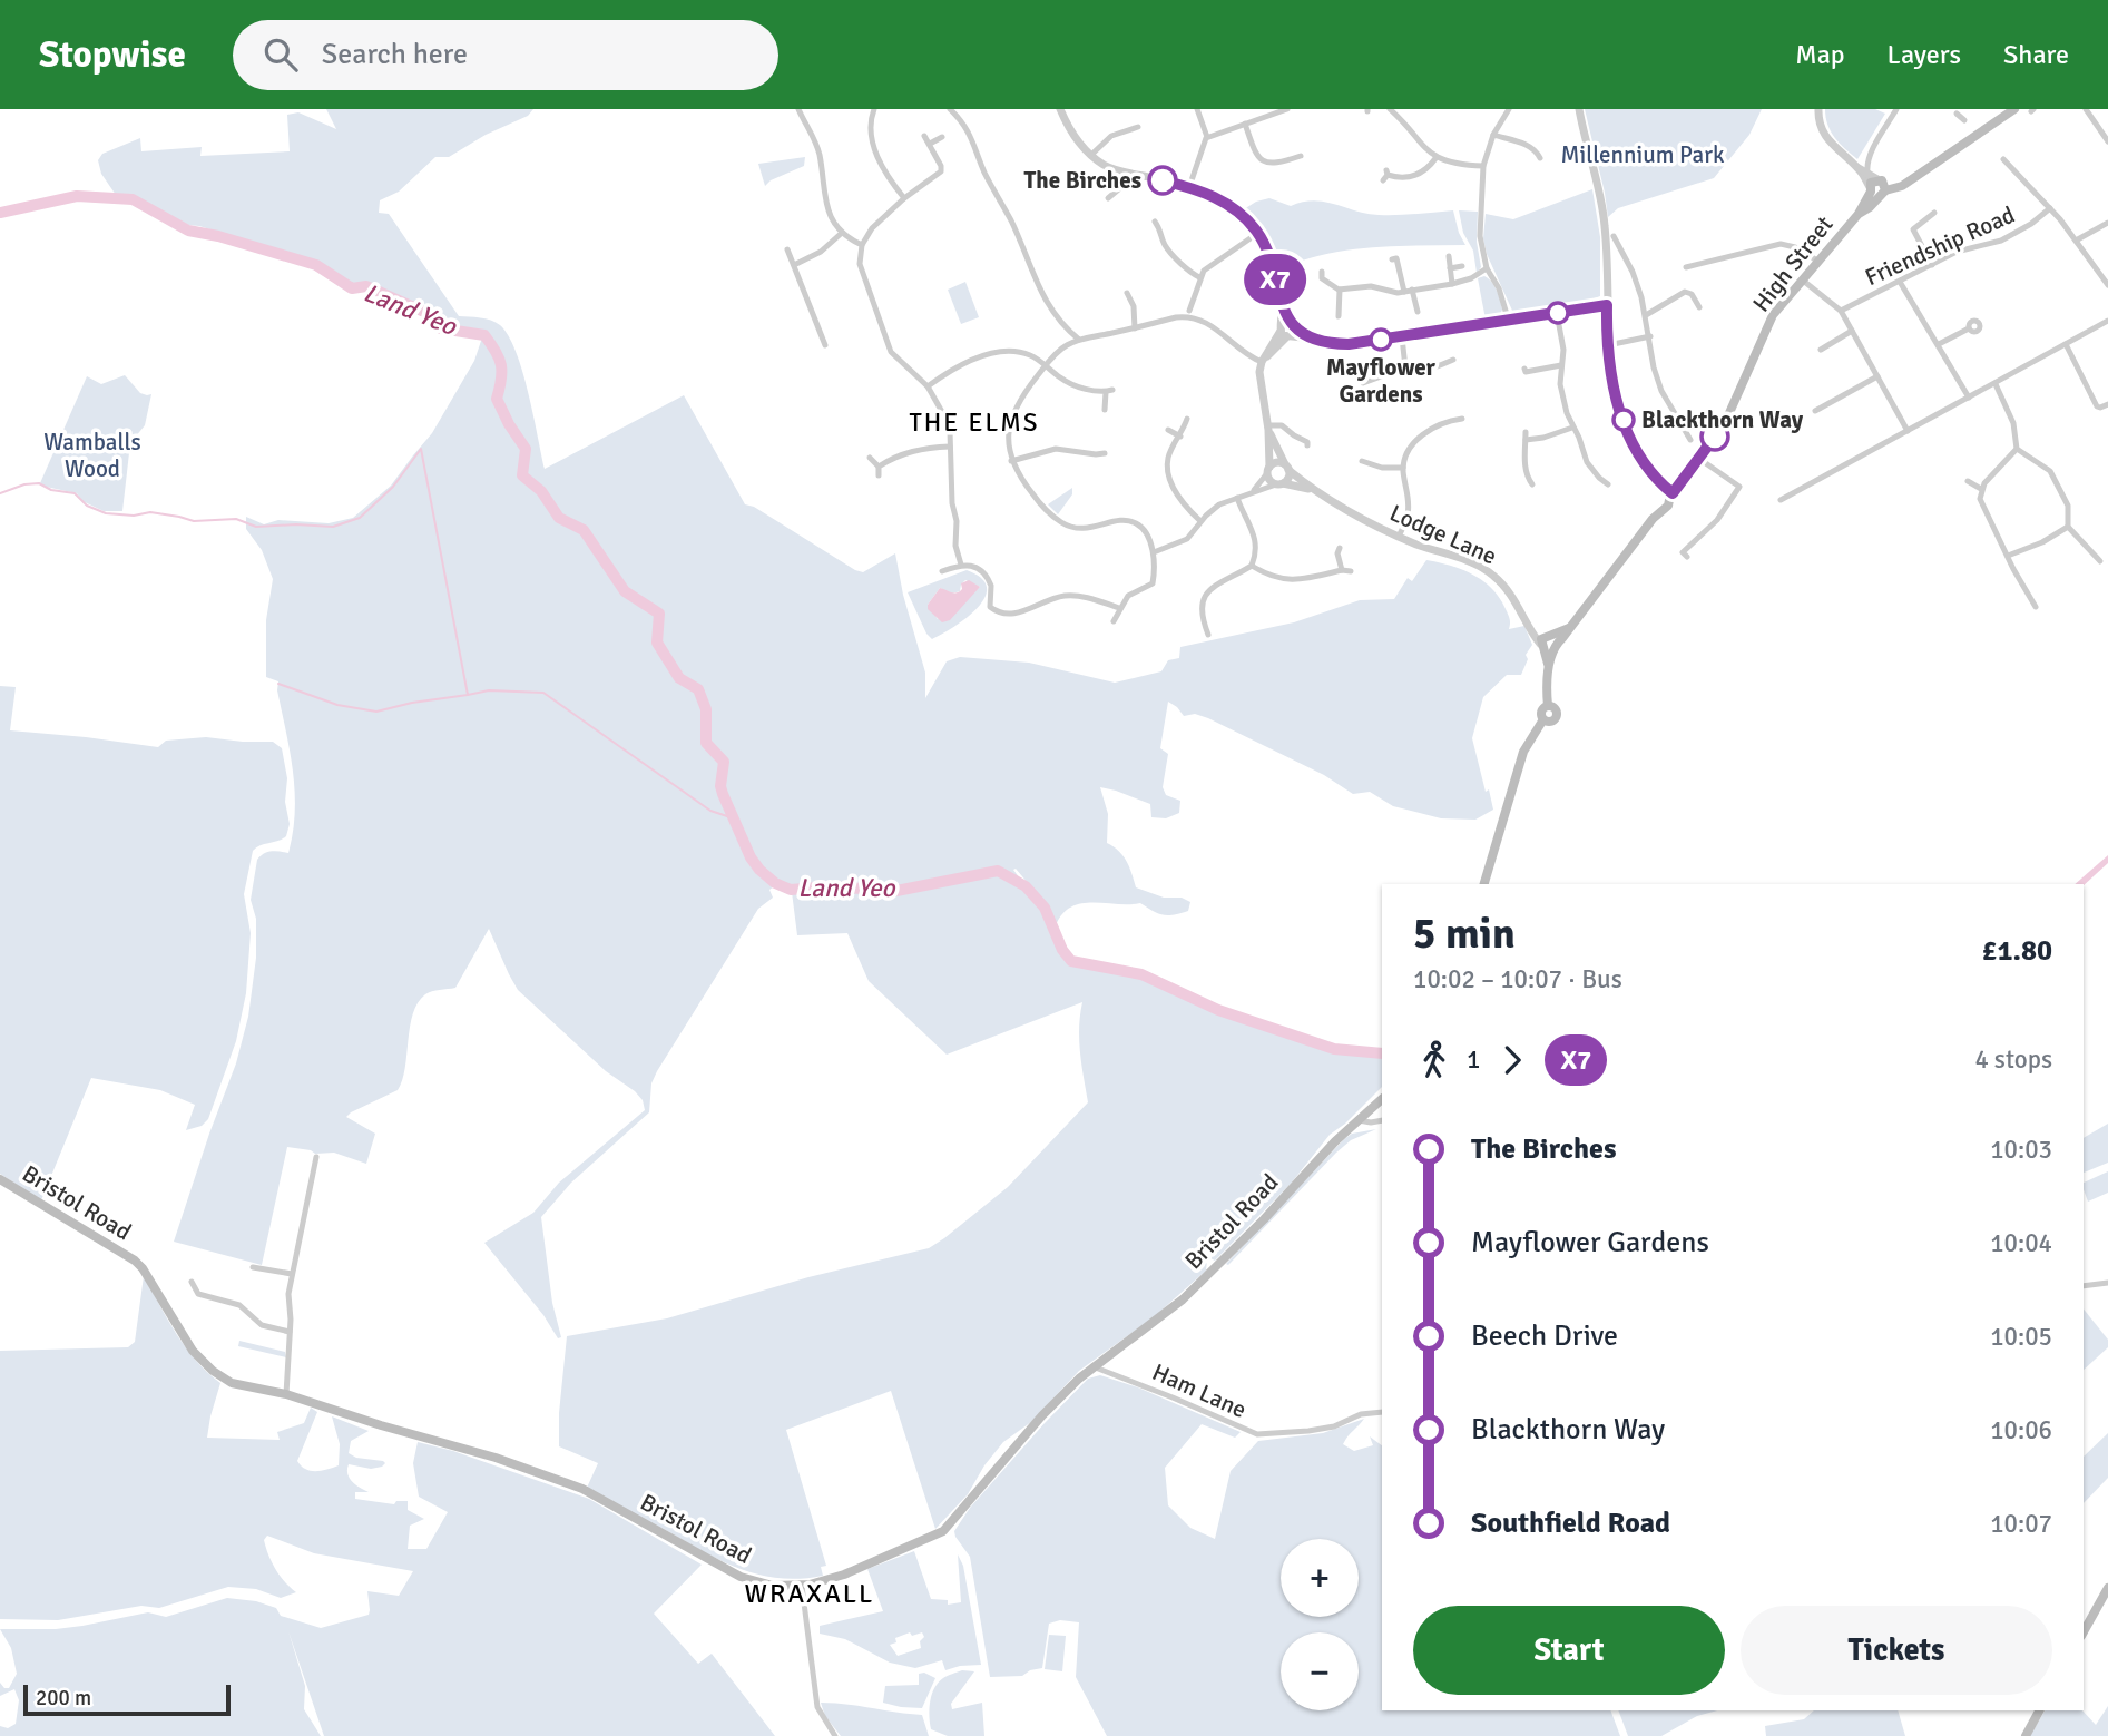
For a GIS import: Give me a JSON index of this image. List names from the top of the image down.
{
  "streets": {
    "main road": ["High Street", "Bristol Road"],
    "street": ["Friendship Road", "Lodge Lane", "Ham Lane"]
  },
  "crossings": [
    ["High Street", "Lodge Lane"],
    ["Bristol Road", "Ham Lane"]
  ],
  "districts": ["THE ELMS", "WRAXALL"],
  "water": ["Land Yeo"],
  "parks": ["Millennium Park", "Wamballs Wood"],
  "places": ["The Birches", "Mayflower Gardens", "Blackthorn Way"],
  "lines": ["bus line X7"],
  "scale_bar": "200 m",
  "page": {
    "header": "Stopwise",
    "search": "Search here",
    "nav": ["Map", "Layers", "Share"],
    "on_map": "X7",
    "heading": ["5 min", "10:02 – 10:07 · Bus", "£1.80"],
    "legs": ["1", "X7", "4 stops"],
    "list": [
      {
        "name": "The Birches",
        "value": "10:03"
      },
      {
        "name": "Mayflower Gardens",
        "value": "10:04"
      },
      {
        "name": "Beech Drive",
        "value": "10:05"
      },
      {
        "name": "Blackthorn Way",
        "value": "10:06"
      },
      {
        "name": "Southfield Road",
        "value": "10:07"
      }
    ],
    "map_buttons": ["+", "−"],
    "buttons": ["Start", "Tickets"],
    "scale": "200 m"
  }
}
